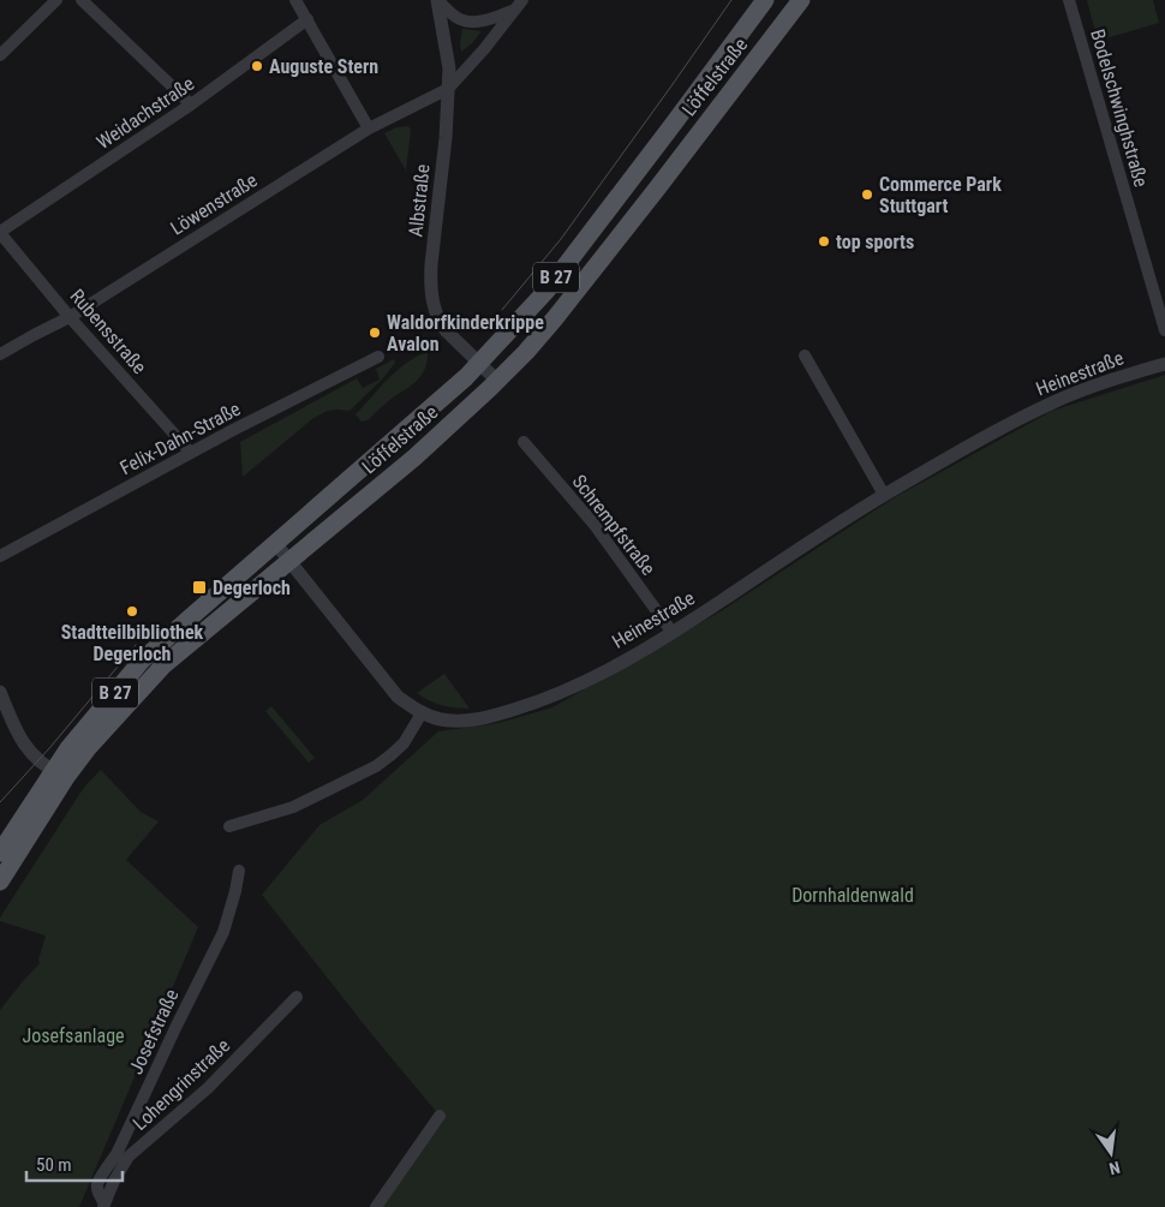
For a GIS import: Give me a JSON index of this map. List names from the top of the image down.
{
  "streets": {
    "main road": ["Löffelstraße", "B 27"],
    "street": [
      "Bodelschwinghstraße",
      "Weidachstraße",
      "Albstraße",
      "Löwenstraße",
      "Rubensstraße",
      "Heinestraße",
      "Felix-Dahn-Straße",
      "Schrempfstraße",
      "Josefstraße",
      "Lohengrinstraße"
    ]
  },
  "crossings": [
    ["Löffelstraße", "Albstraße"],
    ["Weidachstraße", "Rubensstraße"],
    ["Albstraße", "Löwenstraße"],
    ["Löwenstraße", "Rubensstraße"],
    ["Rubensstraße", "Felix-Dahn-Straße"],
    ["Heinestraße", "Schrempfstraße"],
    ["Josefstraße", "Lohengrinstraße"]
  ],
  "parks": ["Dornhaldenwald", "Josefsanlage"],
  "places": {
    "other": [
      "Auguste Stern",
      "Commerce Park Stuttgart",
      "top sports",
      "Waldorfkinderkrippe Avalon",
      "Stadtteilbibliothek Degerloch"
    ],
    "transit": ["Degerloch"]
  },
  "scale_bar": "50 m",
  "north": "bottom"
}
